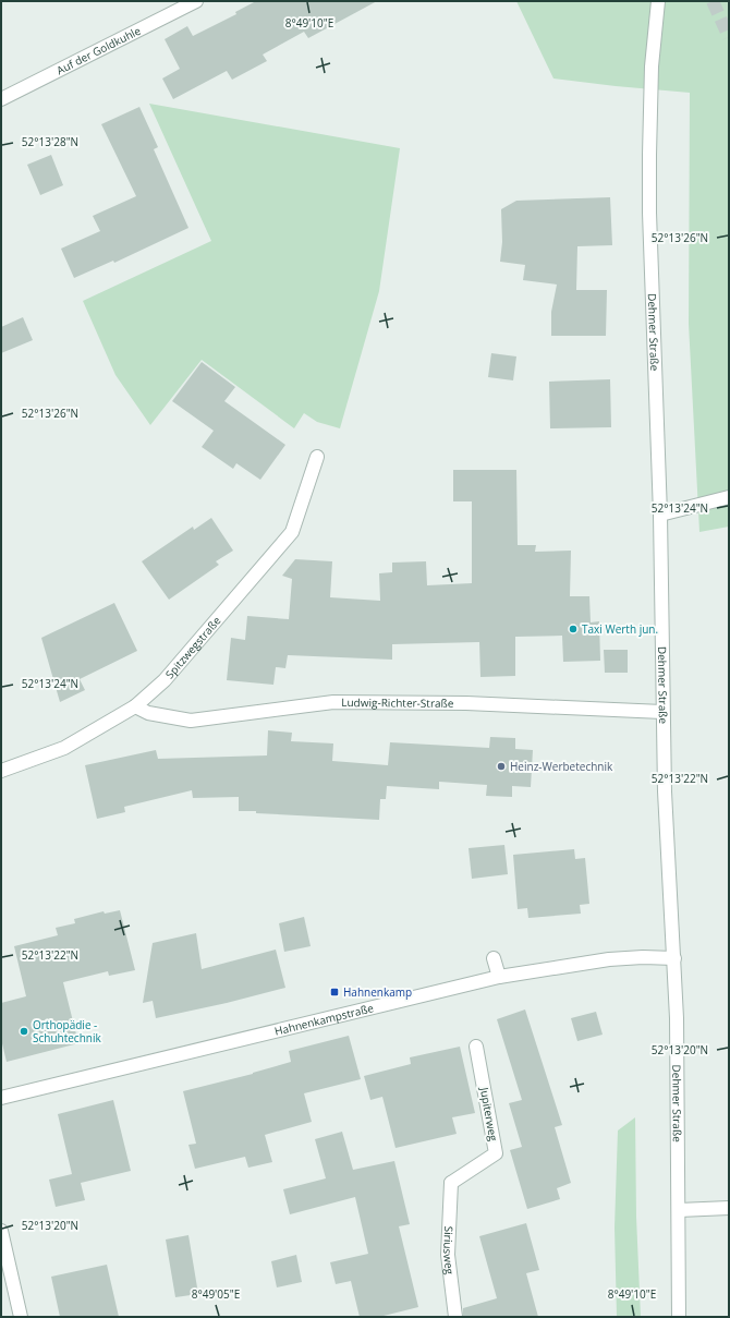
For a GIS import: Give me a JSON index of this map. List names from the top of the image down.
{
  "streets": {
    "street": [
      "Auf der Goldkuhle",
      "Dehmer Straße",
      "Spitzwegstraße",
      "Ludwig-Richter-Straße",
      "Hahnenkampstraße",
      "Jupiterweg",
      "Siriusweg"
    ]
  },
  "crossings": [
    ["Dehmer Straße", "Ludwig-Richter-Straße"],
    ["Dehmer Straße", "Hahnenkampstraße"],
    ["Spitzwegstraße", "Ludwig-Richter-Straße"],
    ["Jupiterweg", "Siriusweg"]
  ],
  "places": {
    "other": ["Taxi Werth jun.", "Heinz-Werbetechnik", "Orthopädie - Schuhtechnik"],
    "transit": ["Hahnenkamp"]
  },
  "coordinates": [
    "8°49'10\"E",
    "52°13'28\"N",
    "52°13'26\"N",
    "52°13'24\"N",
    "52°13'22\"N",
    "52°13'20\"N",
    "8°49'05\"E"
  ]
}
